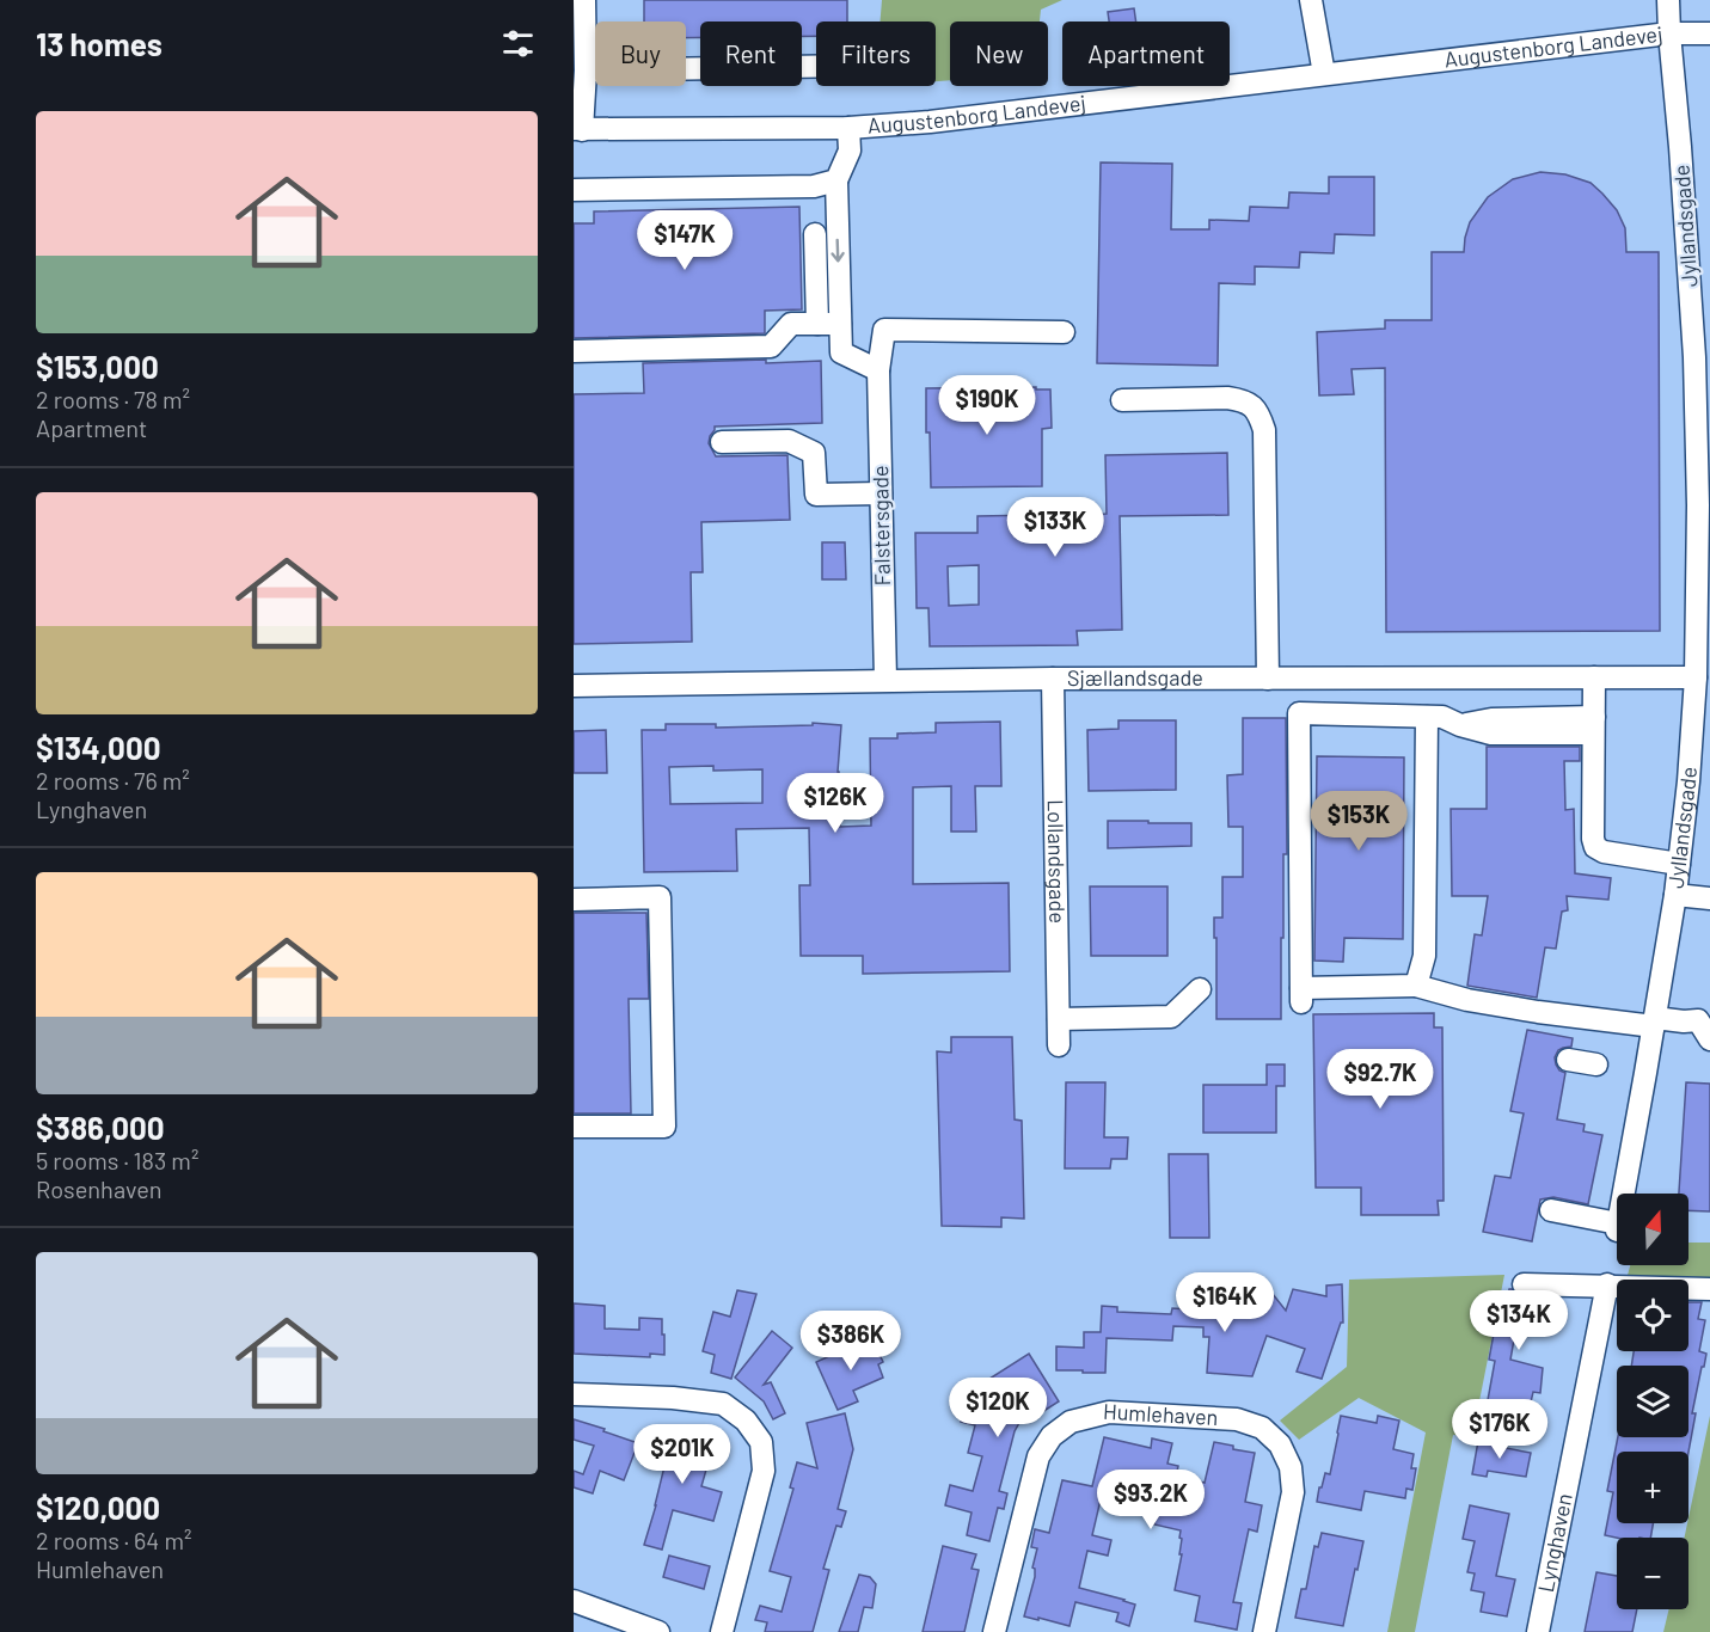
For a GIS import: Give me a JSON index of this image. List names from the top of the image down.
{
  "streets": {
    "street": [
      "Augustenborg Landevej",
      "Jyllandsgade",
      "Falstersgade",
      "Sjællandsgade",
      "Lollandsgade",
      "Humlehaven",
      "Lynghaven"
    ]
  },
  "crossings": [
    ["Augustenborg Landevej", "Jyllandsgade"],
    ["Jyllandsgade", "Sjællandsgade"],
    ["Falstersgade", "Sjællandsgade"],
    ["Sjællandsgade", "Lollandsgade"]
  ],
  "north": "top",
  "page": {
    "heading": "13 homes",
    "chip": [
      "Buy",
      "Rent",
      "Filters",
      "New",
      "Apartment"
    ],
    "list": [
      {
        "name": "$153,000",
        "note": "2 rooms · 78 m² · Apartment"
      },
      {
        "name": "$134,000",
        "note": "2 rooms · 76 m² · Lynghaven"
      },
      {
        "name": "$386,000",
        "note": "5 rooms · 183 m² · Rosenhaven"
      },
      {
        "name": "$120,000",
        "note": "2 rooms · 64 m² · Humlehaven"
      }
    ],
    "price": [
      "$147K",
      "$190K",
      "$133K",
      "$126K",
      "$153K",
      "$92.7K",
      "$164K",
      "$134K",
      "$386K",
      "$120K",
      "$176K",
      "$201K",
      "$93.2K"
    ],
    "map_buttons": ["+", "−"]
  }
}
